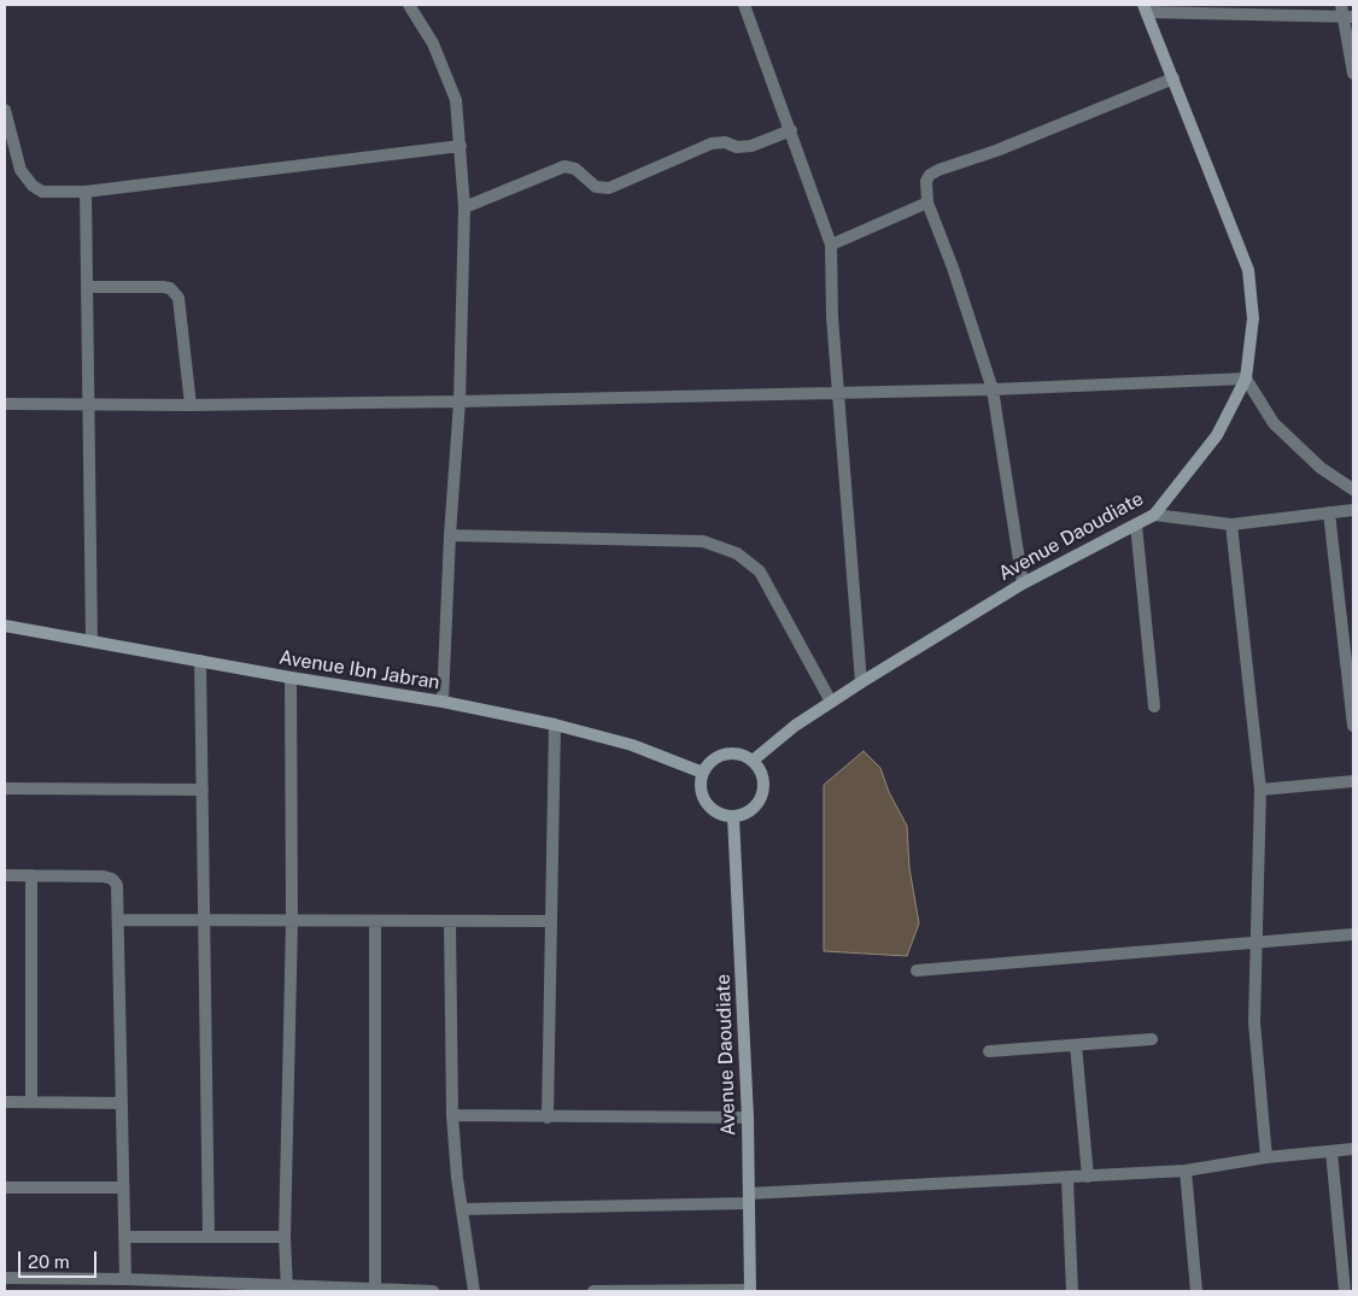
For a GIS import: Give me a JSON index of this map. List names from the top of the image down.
{
  "streets": {
    "street": ["Avenue Daoudiate", "Avenue Ibn Jabran"]
  },
  "crossings": [
    ["Avenue Daoudiate", "Avenue Ibn Jabran"]
  ],
  "scale_bar": "20 m"
}
